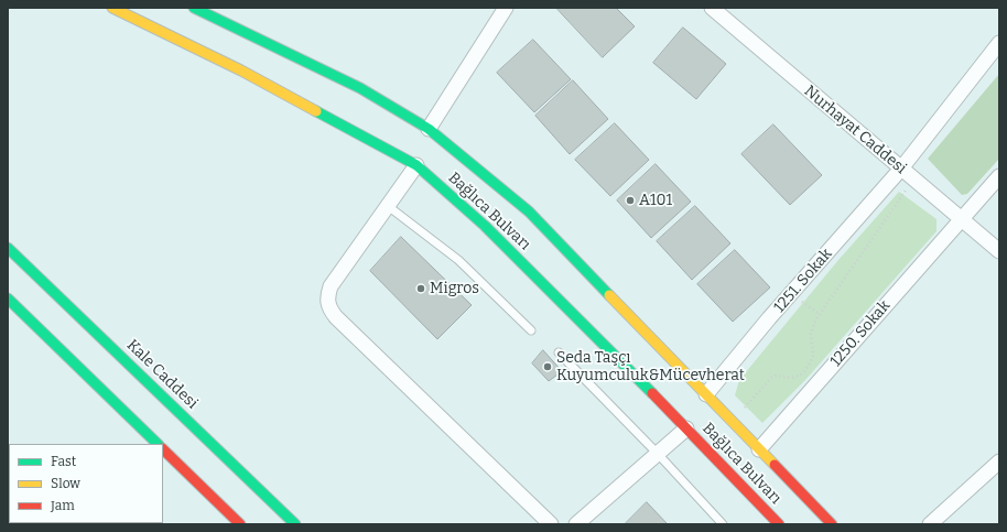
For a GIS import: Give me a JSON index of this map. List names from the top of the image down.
{
  "streets": {
    "main road": ["Bağlıca Bulvarı", "Kale Caddesi"],
    "street": ["Nurhayat Caddesi", "1251. Sokak", "1250. Sokak"]
  },
  "crossings": [
    ["Nurhayat Caddesi", "1251. Sokak"],
    ["Nurhayat Caddesi", "1250. Sokak"],
    ["Bağlıca Bulvarı", "1251. Sokak"],
    ["Bağlıca Bulvarı", "1250. Sokak"]
  ],
  "places": ["A101", "Migros", "Seda Taşçı Kuyumculuk&Mücevherat"],
  "legend": ["Fast", "Slow", "Jam"]
}
